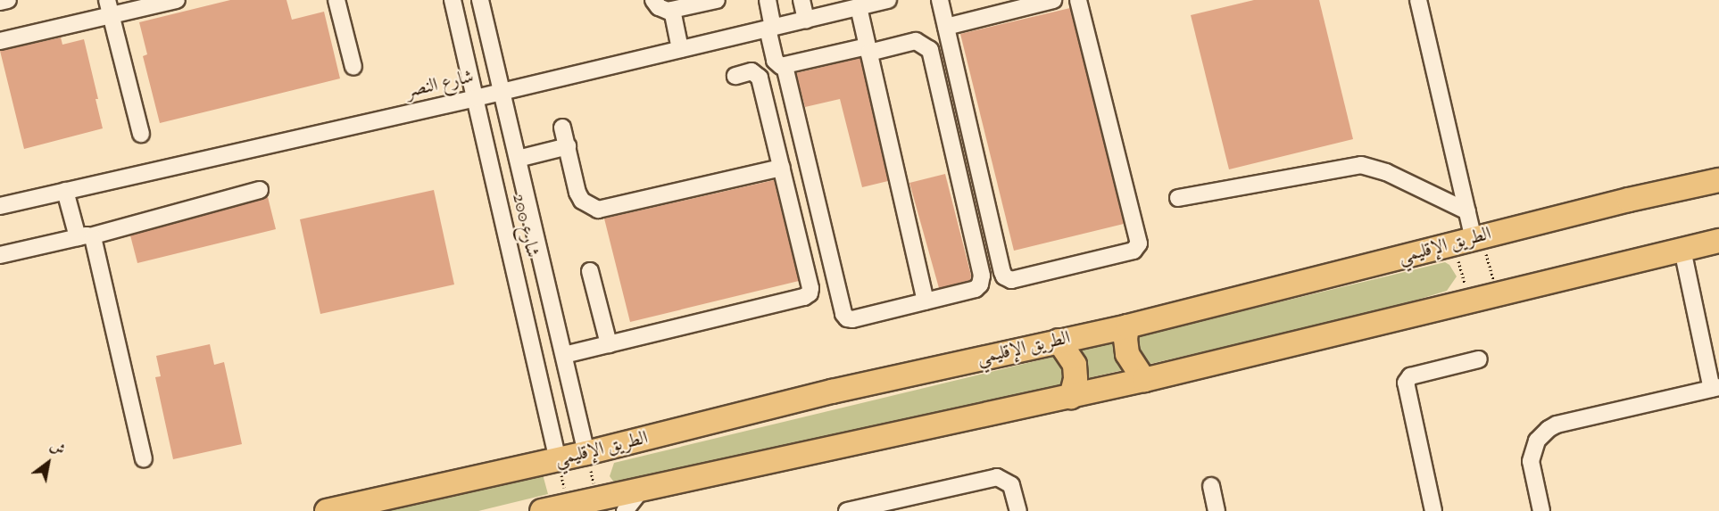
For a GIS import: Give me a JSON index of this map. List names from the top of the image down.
{
  "streets": {
    "highway": ["الطريق الإقليمي"],
    "street": ["شارع النصر", "شارع 200"]
  },
  "crossings": [
    ["شارع النصر", "شارع 200"],
    ["شارع 200", "الطريق الإقليمي"]
  ],
  "north": "top right"
}
